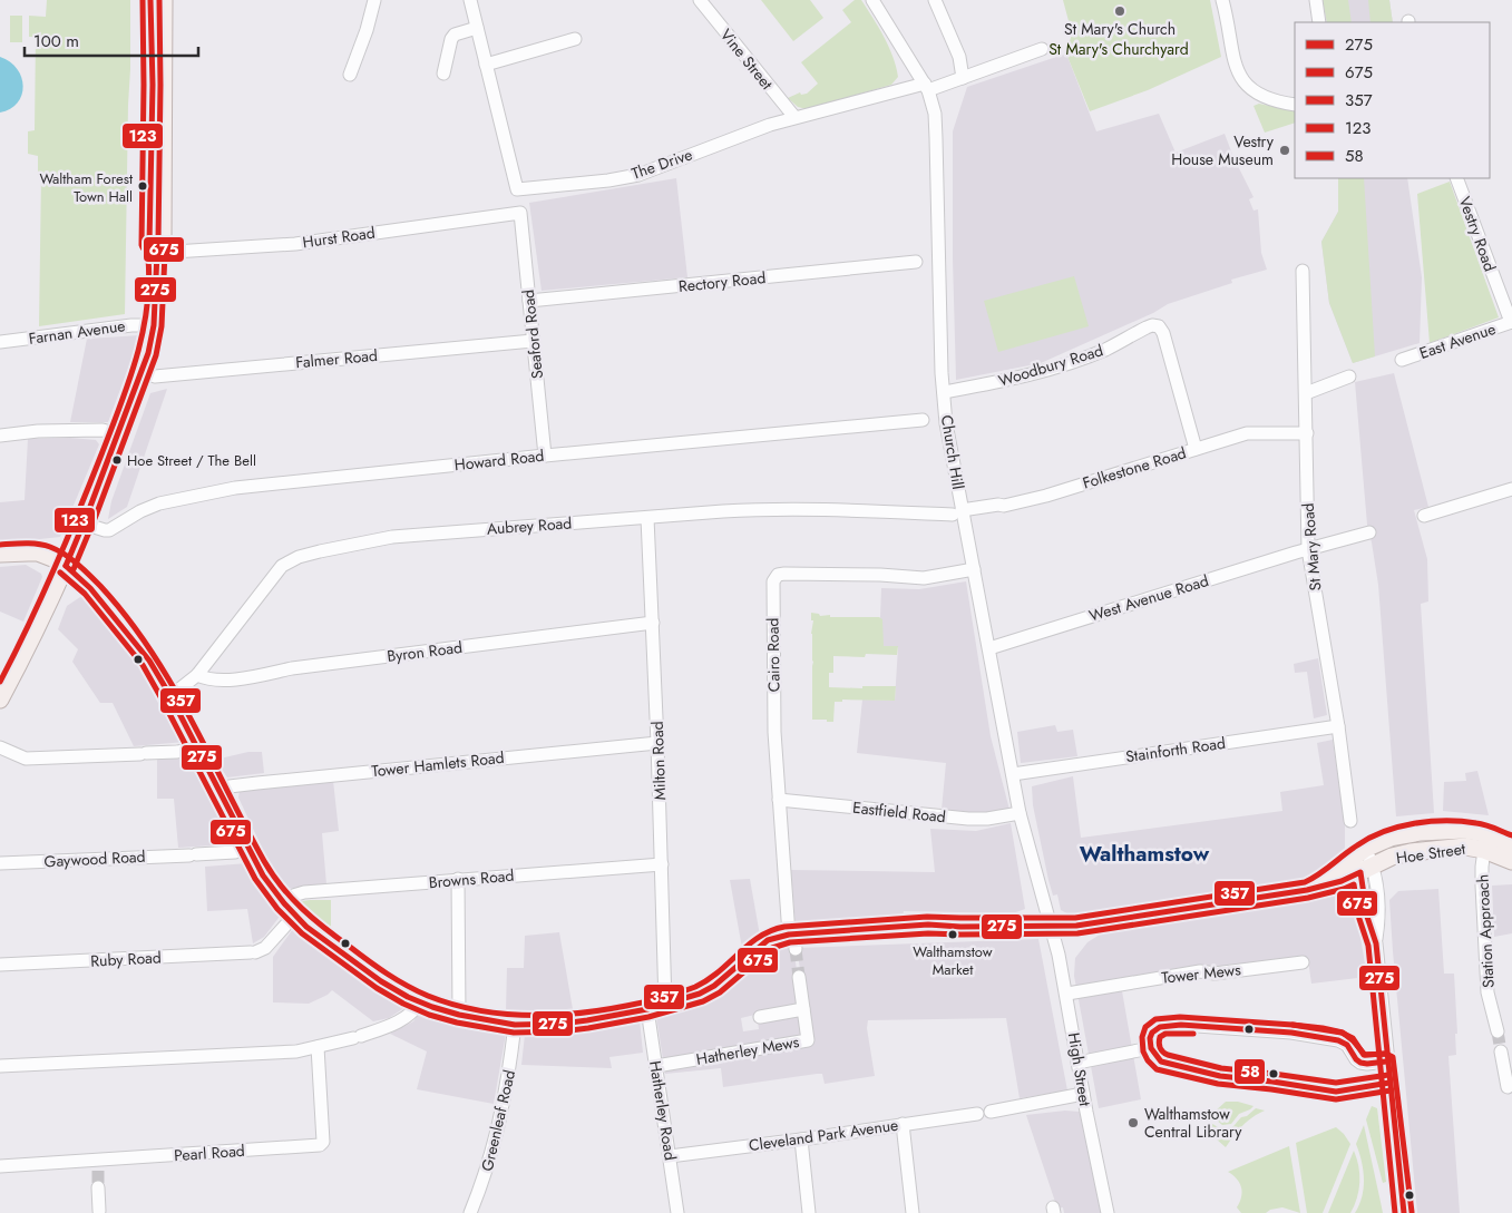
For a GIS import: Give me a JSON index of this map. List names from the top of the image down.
{
  "streets": {
    "main road": ["Hoe Street"],
    "street": [
      "Vine Street",
      "The Drive",
      "Vestry Road",
      "Hurst Road",
      "Rectory Road",
      "Farnan Avenue",
      "Seaford Road",
      "East Avenue",
      "Falmer Road",
      "Woodbury Road",
      "Church Hill",
      "Howard Road",
      "Folkestone Road",
      "Aubrey Road",
      "St Mary Road",
      "West Avenue Road",
      "Byron Road",
      "Cairo Road",
      "Stainforth Road",
      "Milton Road",
      "Tower Hamlets Road",
      "Eastfield Road",
      "Gaywood Road",
      "Browns Road",
      "Station Approach",
      "Ruby Road",
      "Tower Mews",
      "Hatherley Mews",
      "High Street",
      "Hatherley Road",
      "Greenleaf Road",
      "Cleveland Park Avenue",
      "Pearl Road"
    ]
  },
  "crossings": [
    ["Vine Street", "The Drive"],
    ["The Drive", "Church Hill"],
    ["Vestry Road", "East Avenue"],
    ["Hurst Road", "Seaford Road"],
    ["Rectory Road", "Seaford Road"],
    ["Seaford Road", "Falmer Road"],
    ["Seaford Road", "Howard Road"],
    ["Woodbury Road", "Church Hill"],
    ["Woodbury Road", "Folkestone Road"],
    ["Church Hill", "Folkestone Road"],
    ["Church Hill", "Aubrey Road"],
    ["Church Hill", "West Avenue Road"],
    ["Church Hill", "Cairo Road"],
    ["Church Hill", "Stainforth Road"],
    ["Church Hill", "Eastfield Road"],
    ["Church Hill", "Hoe Street"],
    ["Church Hill", "High Street"],
    ["Folkestone Road", "Aubrey Road"],
    ["Folkestone Road", "St Mary Road"],
    ["Aubrey Road", "Byron Road"],
    ["Aubrey Road", "Milton Road"],
    ["Aubrey Road", "Hoe Street"],
    ["St Mary Road", "West Avenue Road"],
    ["St Mary Road", "Stainforth Road"],
    ["Byron Road", "Milton Road"],
    ["Cairo Road", "Eastfield Road"],
    ["Cairo Road", "Hoe Street"],
    ["Milton Road", "Tower Hamlets Road"],
    ["Milton Road", "Hoe Street"],
    ["Milton Road", "Browns Road"],
    ["Tower Hamlets Road", "Hoe Street"],
    ["Hoe Street", "Gaywood Road"],
    ["Hoe Street", "Browns Road"],
    ["Hoe Street", "Station Approach"],
    ["Hoe Street", "Ruby Road"],
    ["Hoe Street", "High Street"],
    ["Hoe Street", "Hatherley Road"],
    ["Hoe Street", "Greenleaf Road"],
    ["Browns Road", "Ruby Road"],
    ["Tower Mews", "High Street"],
    ["Hatherley Mews", "Hatherley Road"],
    ["High Street", "Cleveland Park Avenue"],
    ["Hatherley Road", "Cleveland Park Avenue"]
  ],
  "districts": ["Walthamstow"],
  "parks": ["St Mary's Churchyard"],
  "places": [
    "St Mary's Church",
    "Vestry House Museum",
    "Waltham Forest Town Hall",
    "Hoe Street / The Bell",
    "Walthamstow Market",
    "Walthamstow Central Library"
  ],
  "lines": [
    "transit line 275",
    "transit line 675",
    "transit line 123",
    "transit line 357",
    "transit line 58"
  ],
  "legend": [
    "275",
    "675",
    "357",
    "123",
    "58"
  ],
  "scale_bar": "100 m"
}
